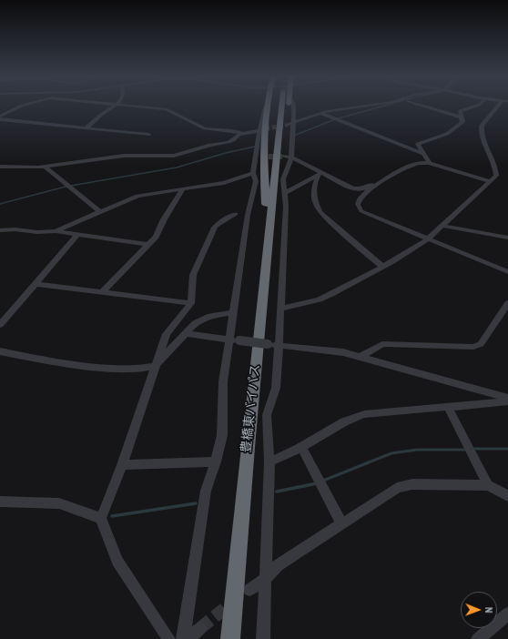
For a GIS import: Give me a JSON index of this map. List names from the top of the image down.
{
  "streets": {
    "highway": ["豊橋東バイパス"]
  },
  "north": "right"
}
